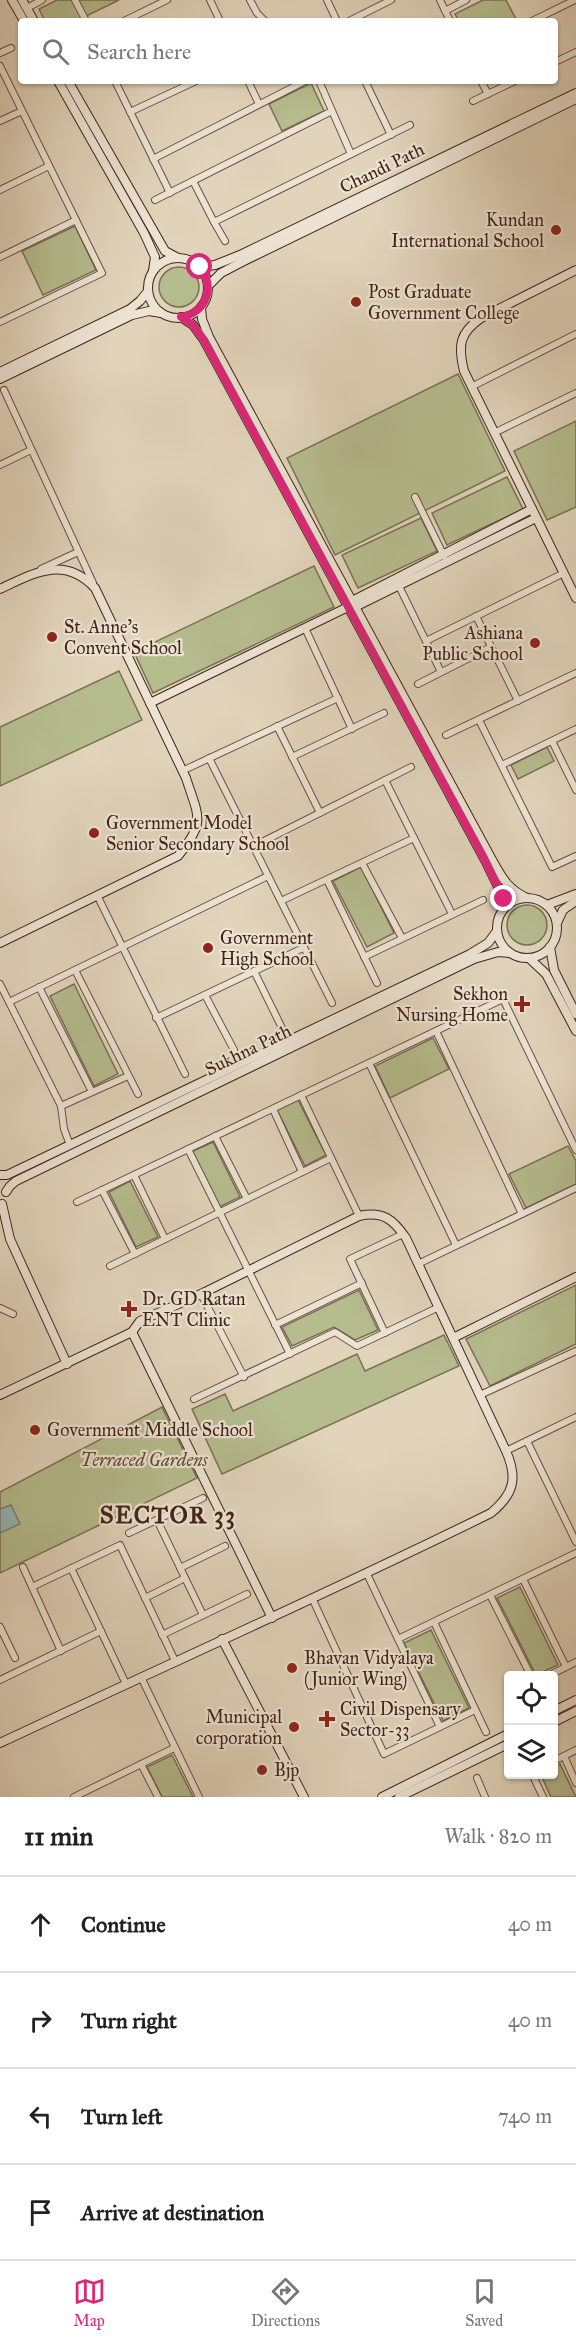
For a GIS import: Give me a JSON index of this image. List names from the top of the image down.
{
  "streets": {
    "main road": ["Chandi Path", "Sukhna Path"]
  },
  "districts": ["SECTOR 33"],
  "parks": ["Terraced Gardens"],
  "places": {
    "other": [
      "Kundan International School",
      "Post Graduate Government College",
      "St. Anne's Convent School",
      "Ashiana Public School",
      "Government Model Senior Secondary School",
      "Government High School",
      "Government Middle School",
      "Bhavan Vidyalaya (Junior Wing)",
      "Municipal corporation",
      "Bjp"
    ],
    "health": ["Sekhon Nursing Home", "Dr. GD Ratan ENT Clinic", "Civil Dispensary Sector-33"]
  },
  "page": {
    "search": "Search here",
    "heading": ["11 min", "Walk · 820 m"],
    "list": [
      ["Continue", "40 m"],
      ["Turn right", "40 m"],
      ["Turn left", "740 m"],
      "Arrive at destination"
    ],
    "nav": ["Map", "Directions", "Saved"]
  }
}
